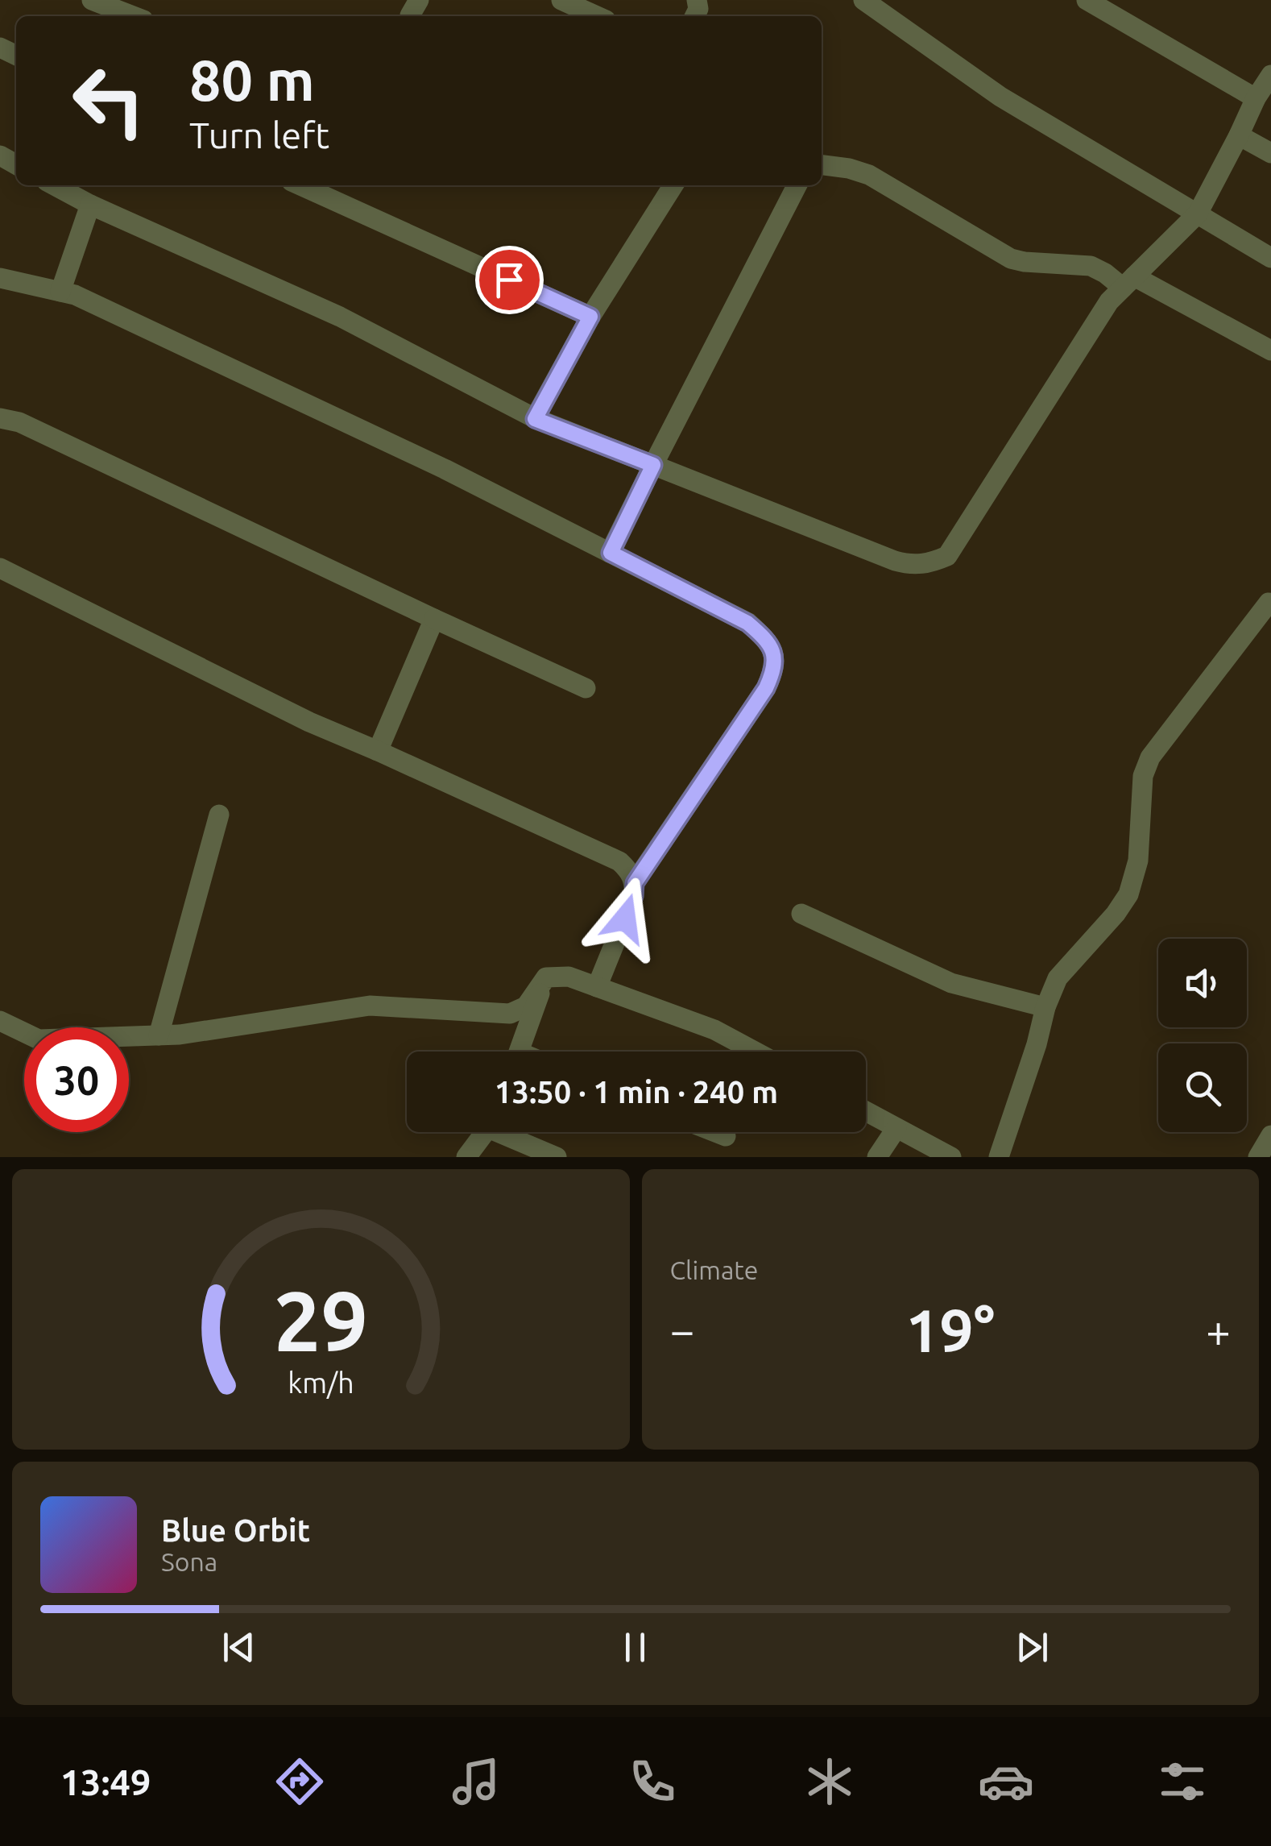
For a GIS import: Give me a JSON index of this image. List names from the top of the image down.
{
  "page": {
    "turn": ["80 m", "Turn left"],
    "limit": "30",
    "trip": "13:50 · 1 min · 240 m",
    "tile": "Climate",
    "heat": ["−", "19°", "+"],
    "song": ["Blue Orbit", "Sona"],
    "tabs": "13:49",
    "gauge": ["29", "km/h"]
  }
}
